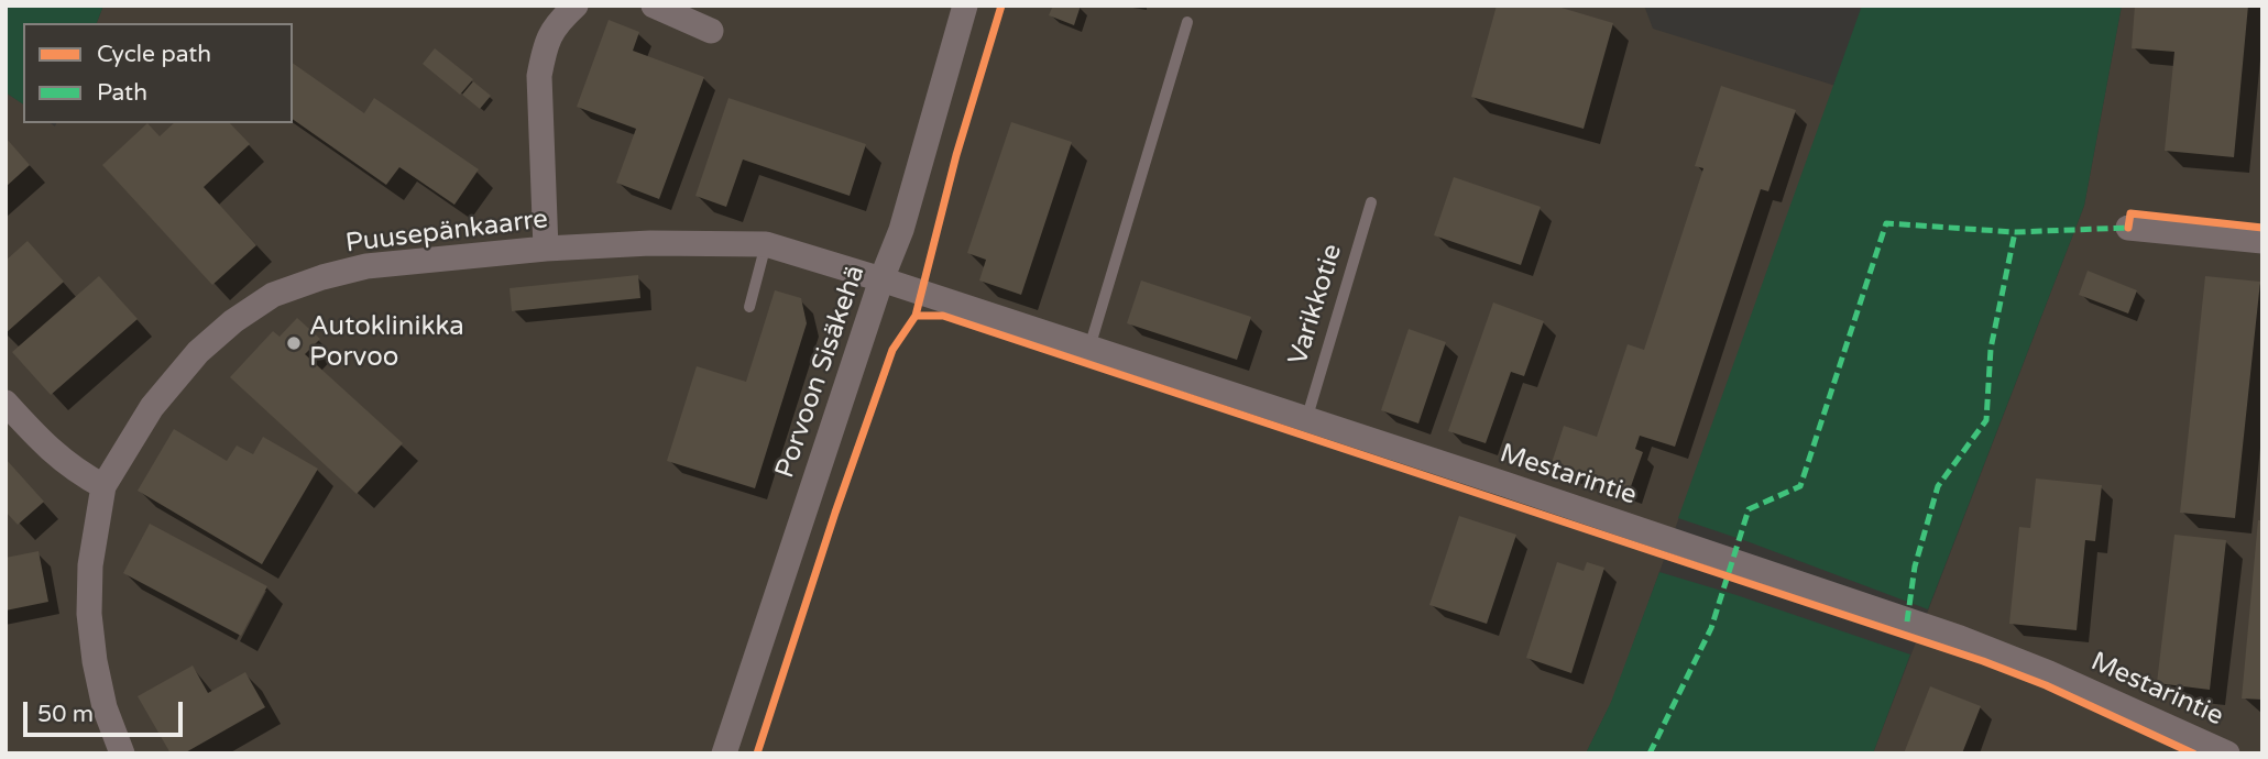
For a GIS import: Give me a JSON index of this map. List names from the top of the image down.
{
  "streets": {
    "street": ["Puusepänkaarre", "Porvoon Sisäkehä", "Mestarintie"],
    "lane": ["Varikkotie"]
  },
  "crossings": [
    ["Puusepänkaarre", "Porvoon Sisäkehä"],
    ["Puusepänkaarre", "Mestarintie"],
    ["Varikkotie", "Mestarintie"],
    ["Porvoon Sisäkehä", "Mestarintie"]
  ],
  "places": ["Autoklinikka Porvoo"],
  "legend": ["Cycle path", "Path"],
  "scale_bar": "50 m"
}
